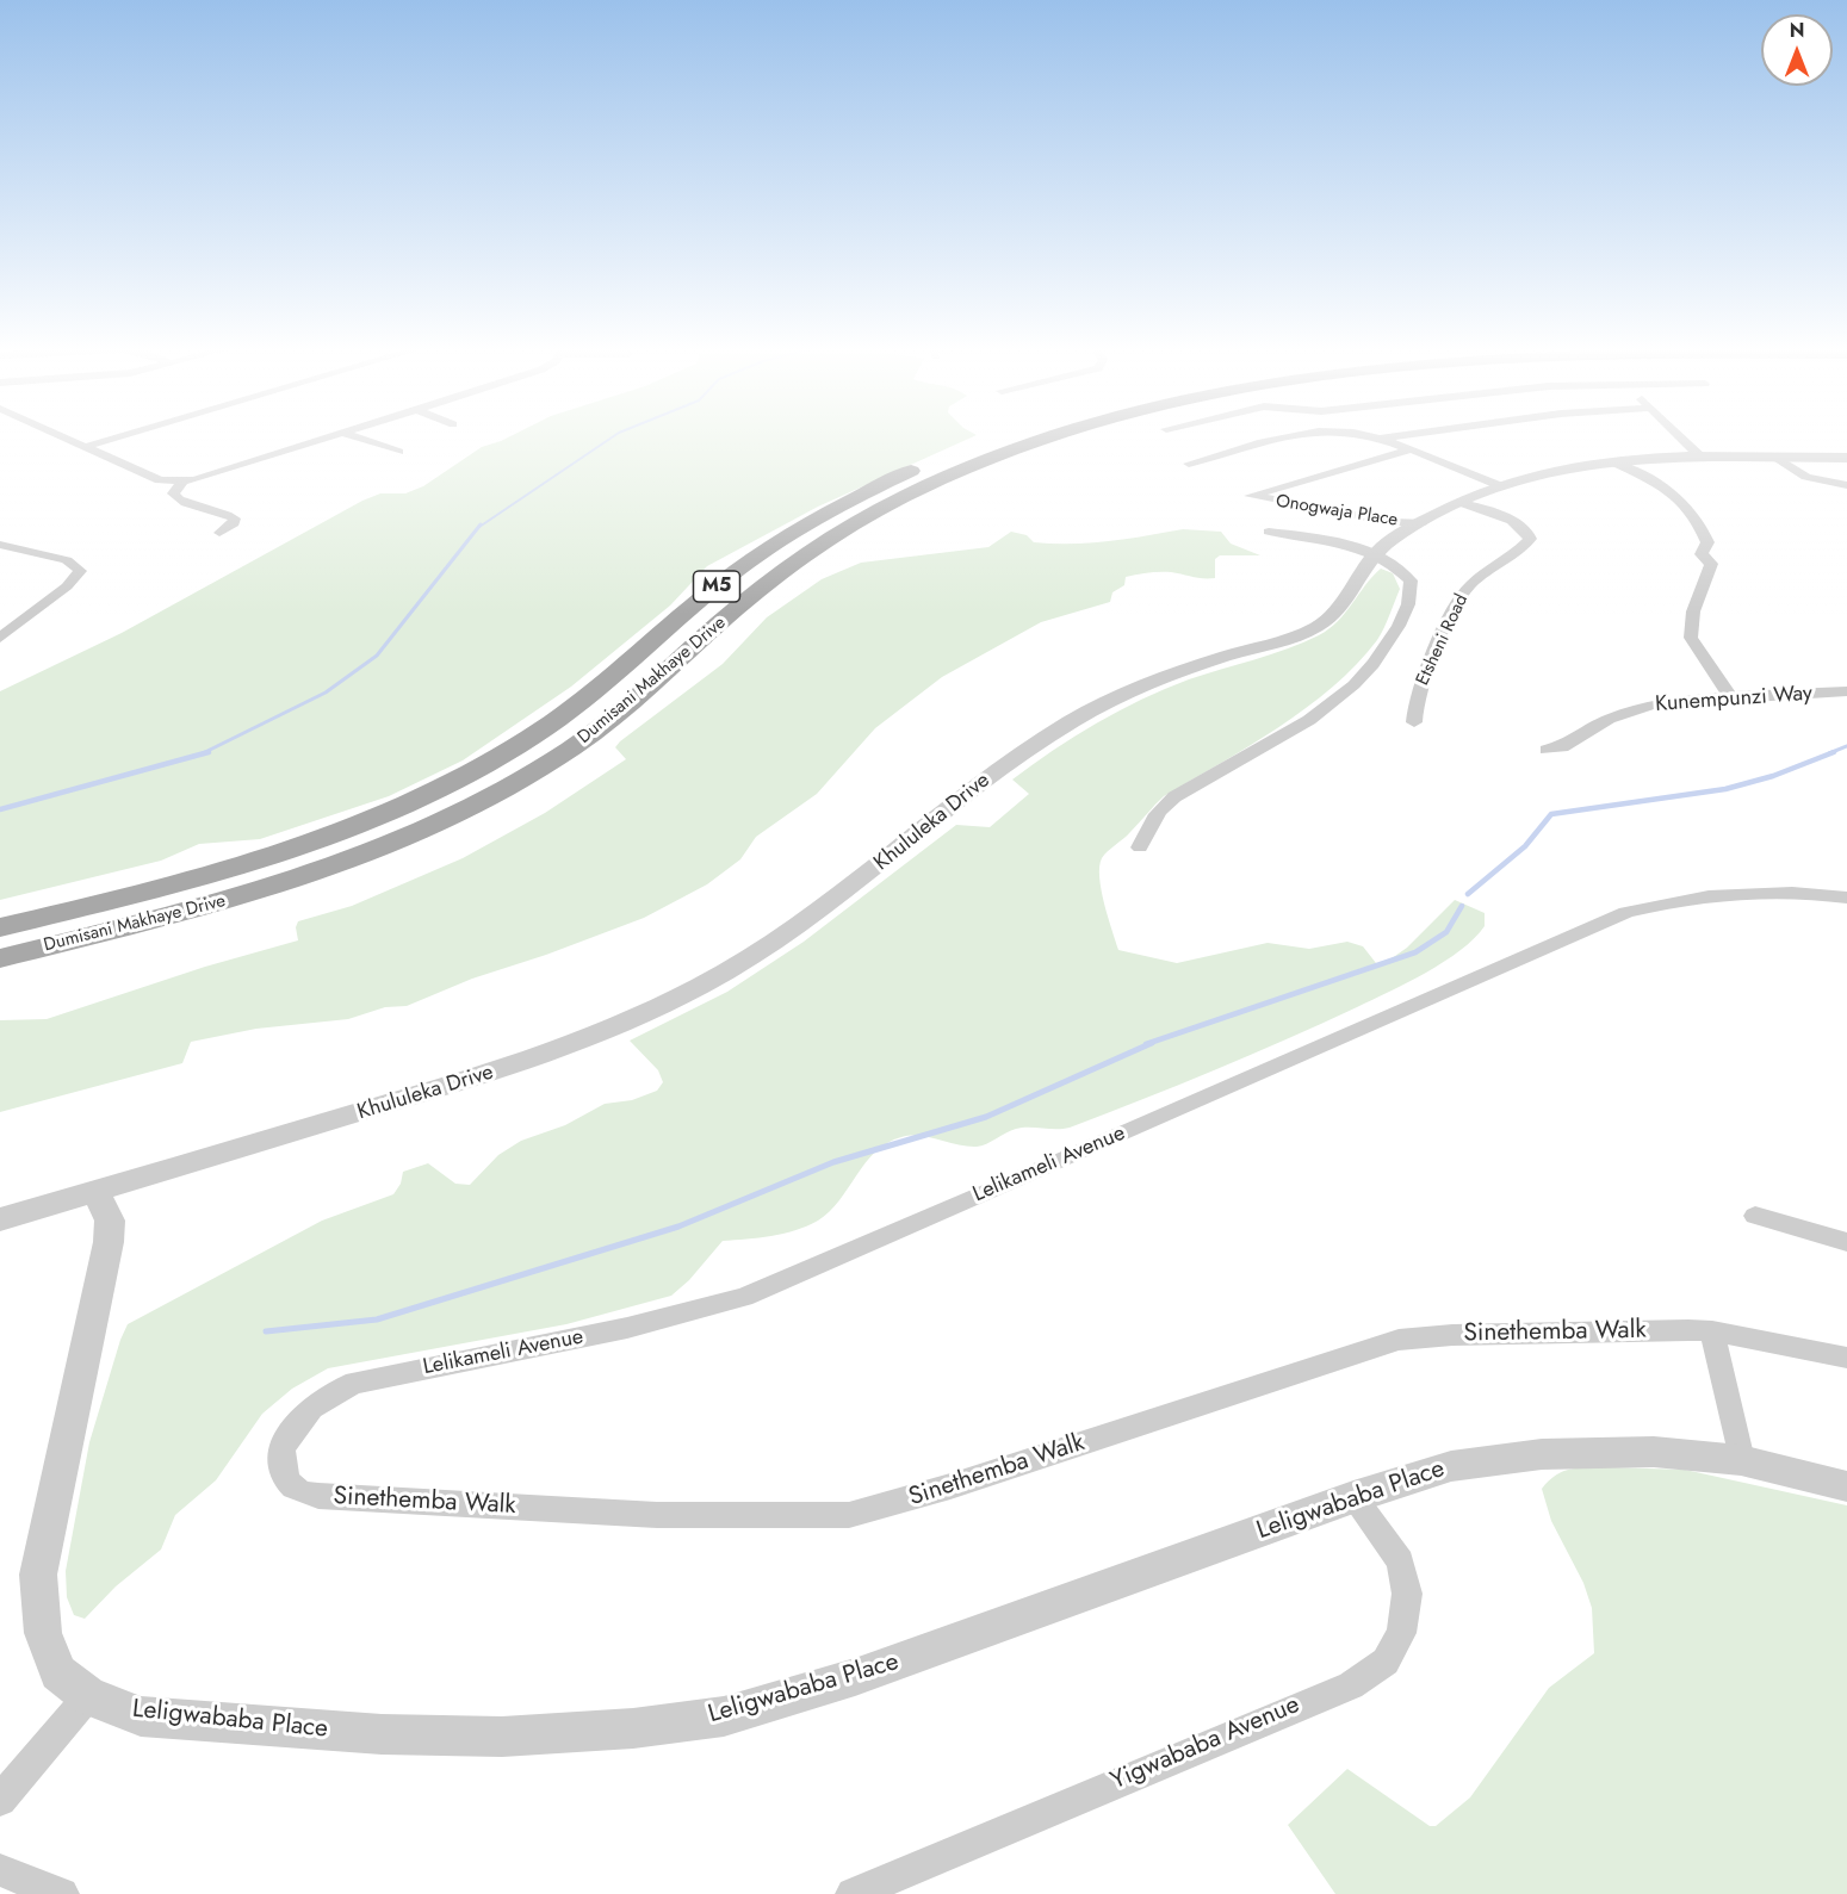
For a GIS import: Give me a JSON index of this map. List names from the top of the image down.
{
  "streets": {
    "main road": ["M5", "Dumisani Makhaye Drive"],
    "street": [
      "Onogwaja Place",
      "Etsheni Road",
      "Kunempunzi Way",
      "Khululeka Drive",
      "Lelikameli Avenue",
      "Sinethemba Walk",
      "Leligwababa Place",
      "Yigwababa Avenue"
    ]
  },
  "crossings": [
    ["Onogwaja Place", "Khululeka Drive"],
    ["Etsheni Road", "Khululeka Drive"],
    ["Khululeka Drive", "Leligwababa Place"],
    ["Lelikameli Avenue", "Sinethemba Walk"],
    ["Leligwababa Place", "Yigwababa Avenue"]
  ],
  "north": "top"
}
